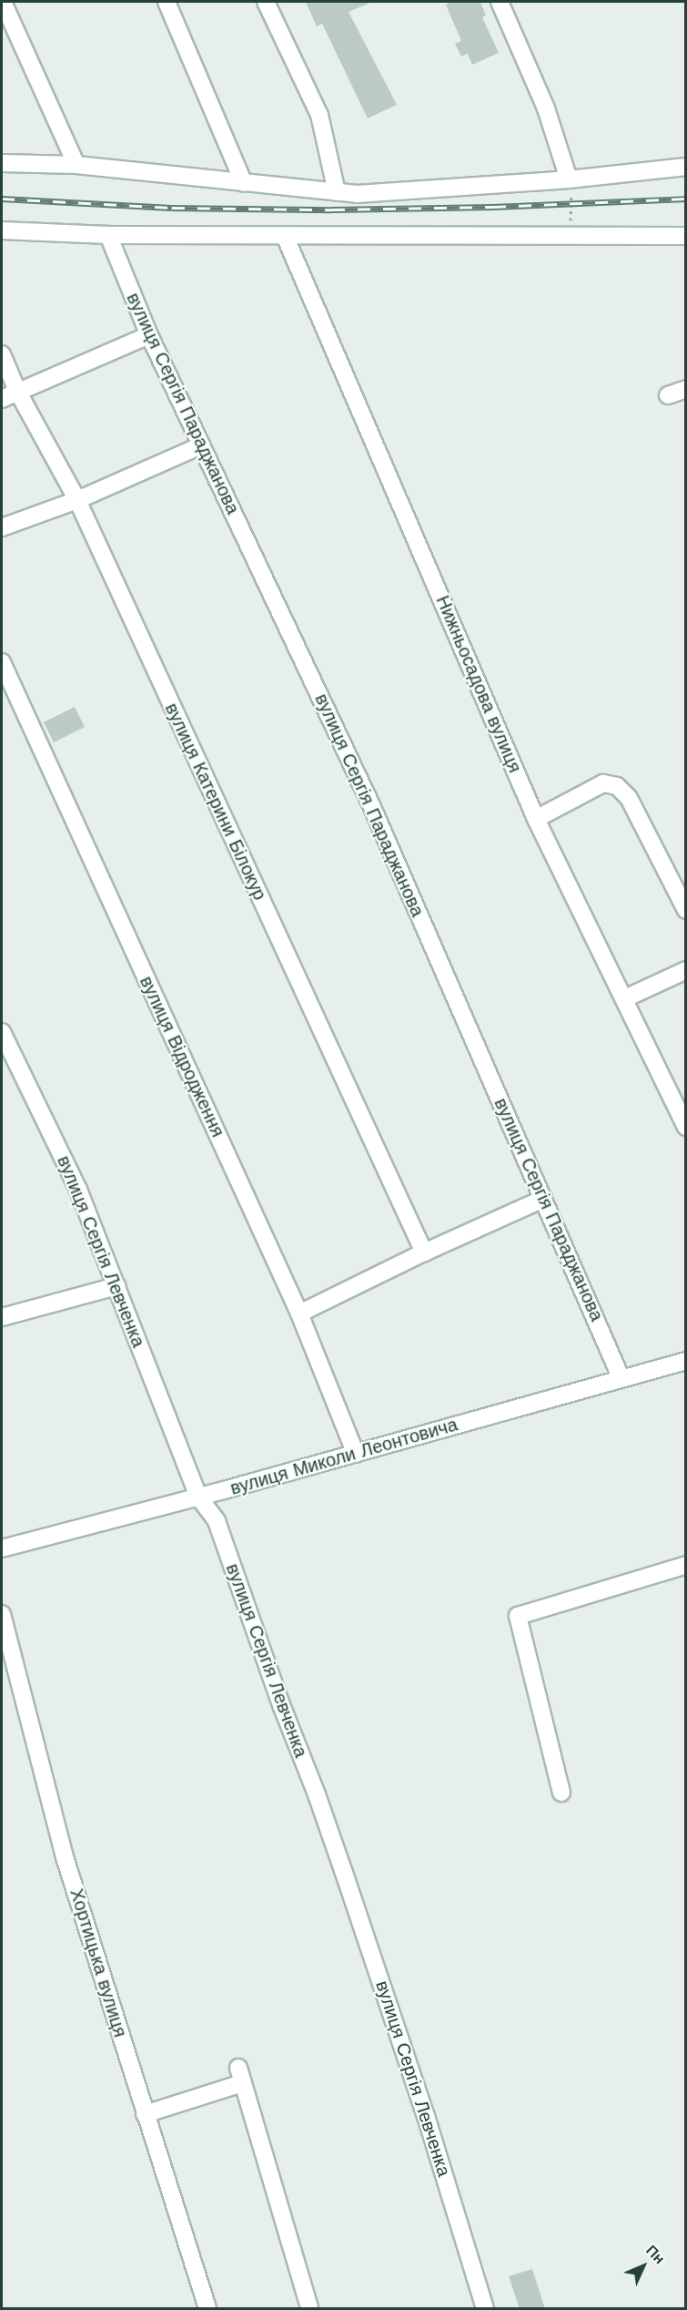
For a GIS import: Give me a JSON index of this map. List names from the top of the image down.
{
  "streets": {
    "street": [
      "вулиця Сергія Параджанова",
      "Нижньосадова вулиця",
      "вулиця Катерини Білокур",
      "вулиця Відродження",
      "вулиця Сергія Левченка",
      "вулиця Миколи Леонтовича",
      "Хортицька вулиця"
    ]
  },
  "crossings": [
    ["вулиця Сергія Параджанова", "вулиця Миколи Леонтовича"],
    ["вулиця Відродження", "вулиця Миколи Леонтовича"],
    ["вулиця Сергія Левченка", "вулиця Миколи Леонтовича"]
  ],
  "north": "top right"
}
